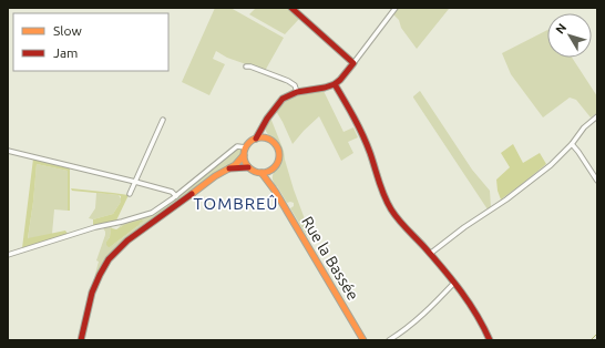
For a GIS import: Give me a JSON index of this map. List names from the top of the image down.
{
  "streets": {
    "main road": ["Rue la Bassée"]
  },
  "districts": ["TOMBREÛ"],
  "legend": ["Slow", "Jam"],
  "north": "top left"
}
